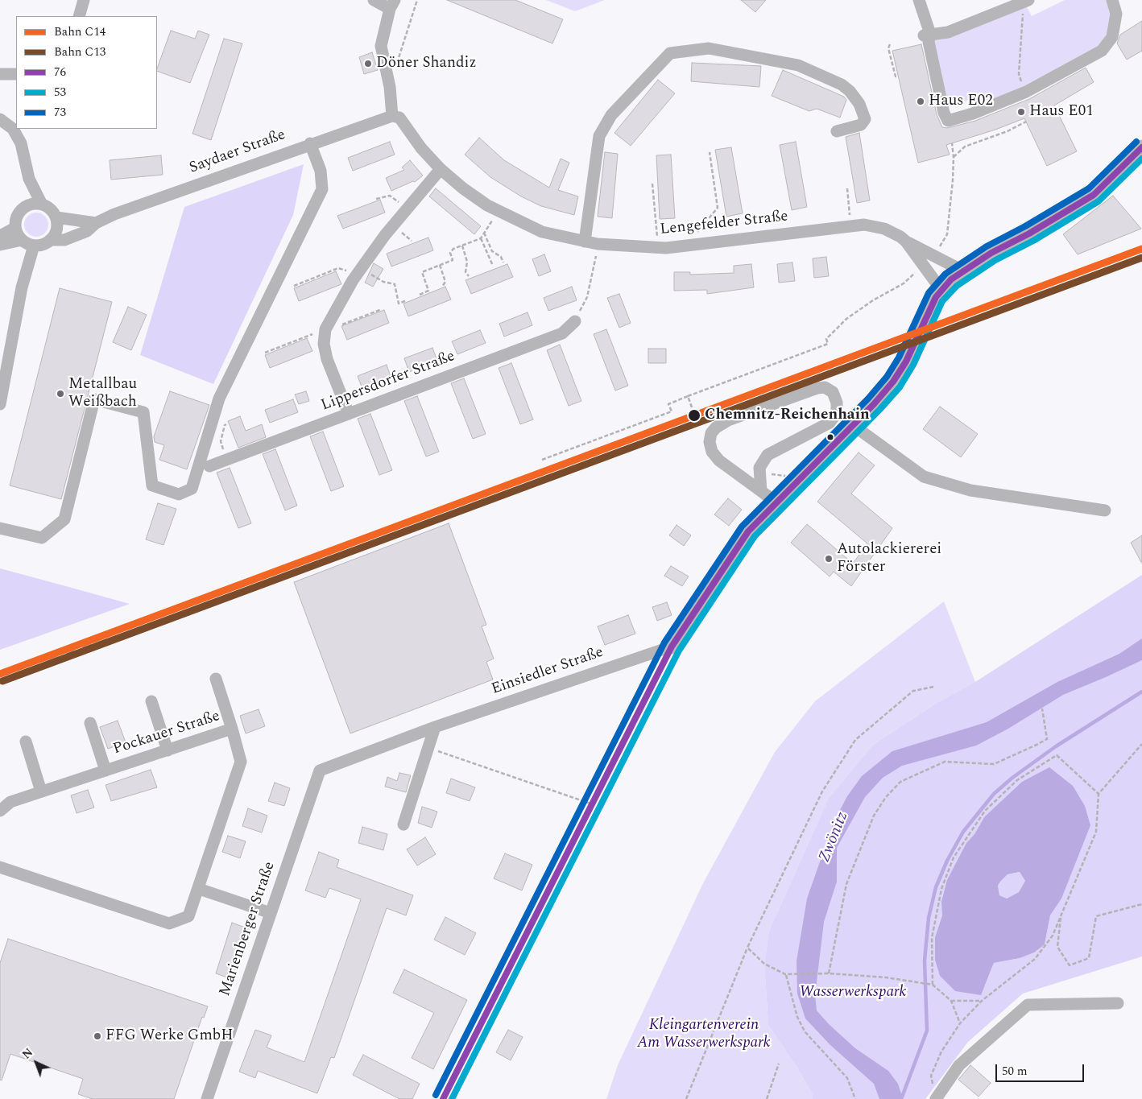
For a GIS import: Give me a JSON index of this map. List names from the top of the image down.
{
  "streets": {
    "street": [
      "Saydaer Straße",
      "Lengefelder Straße",
      "Lippersdorfer Straße",
      "Einsiedler Straße",
      "Pockauer Straße",
      "Marienberger Straße"
    ]
  },
  "crossings": [
    ["Saydaer Straße", "Lengefelder Straße"],
    ["Einsiedler Straße", "Marienberger Straße"]
  ],
  "water": ["Zwönitz"],
  "parks": ["Wasserwerkspark", "Kleingartenverein Am Wasserwerkspark"],
  "places": [
    "Döner Shandiz",
    "Haus E02",
    "Haus E01",
    "Metallbau Weißbach",
    "Chemnitz-Reichenhain",
    "Autolackiererei Förster",
    "FFG Werke GmbH"
  ],
  "lines": [
    "transit line 73",
    "transit line 76",
    "transit line 53",
    "rail line C14",
    "rail line C13"
  ],
  "legend": [
    "Bahn C14",
    "Bahn C13",
    "76",
    "53",
    "73"
  ],
  "scale_bar": "50 m",
  "north": "top left"
}
